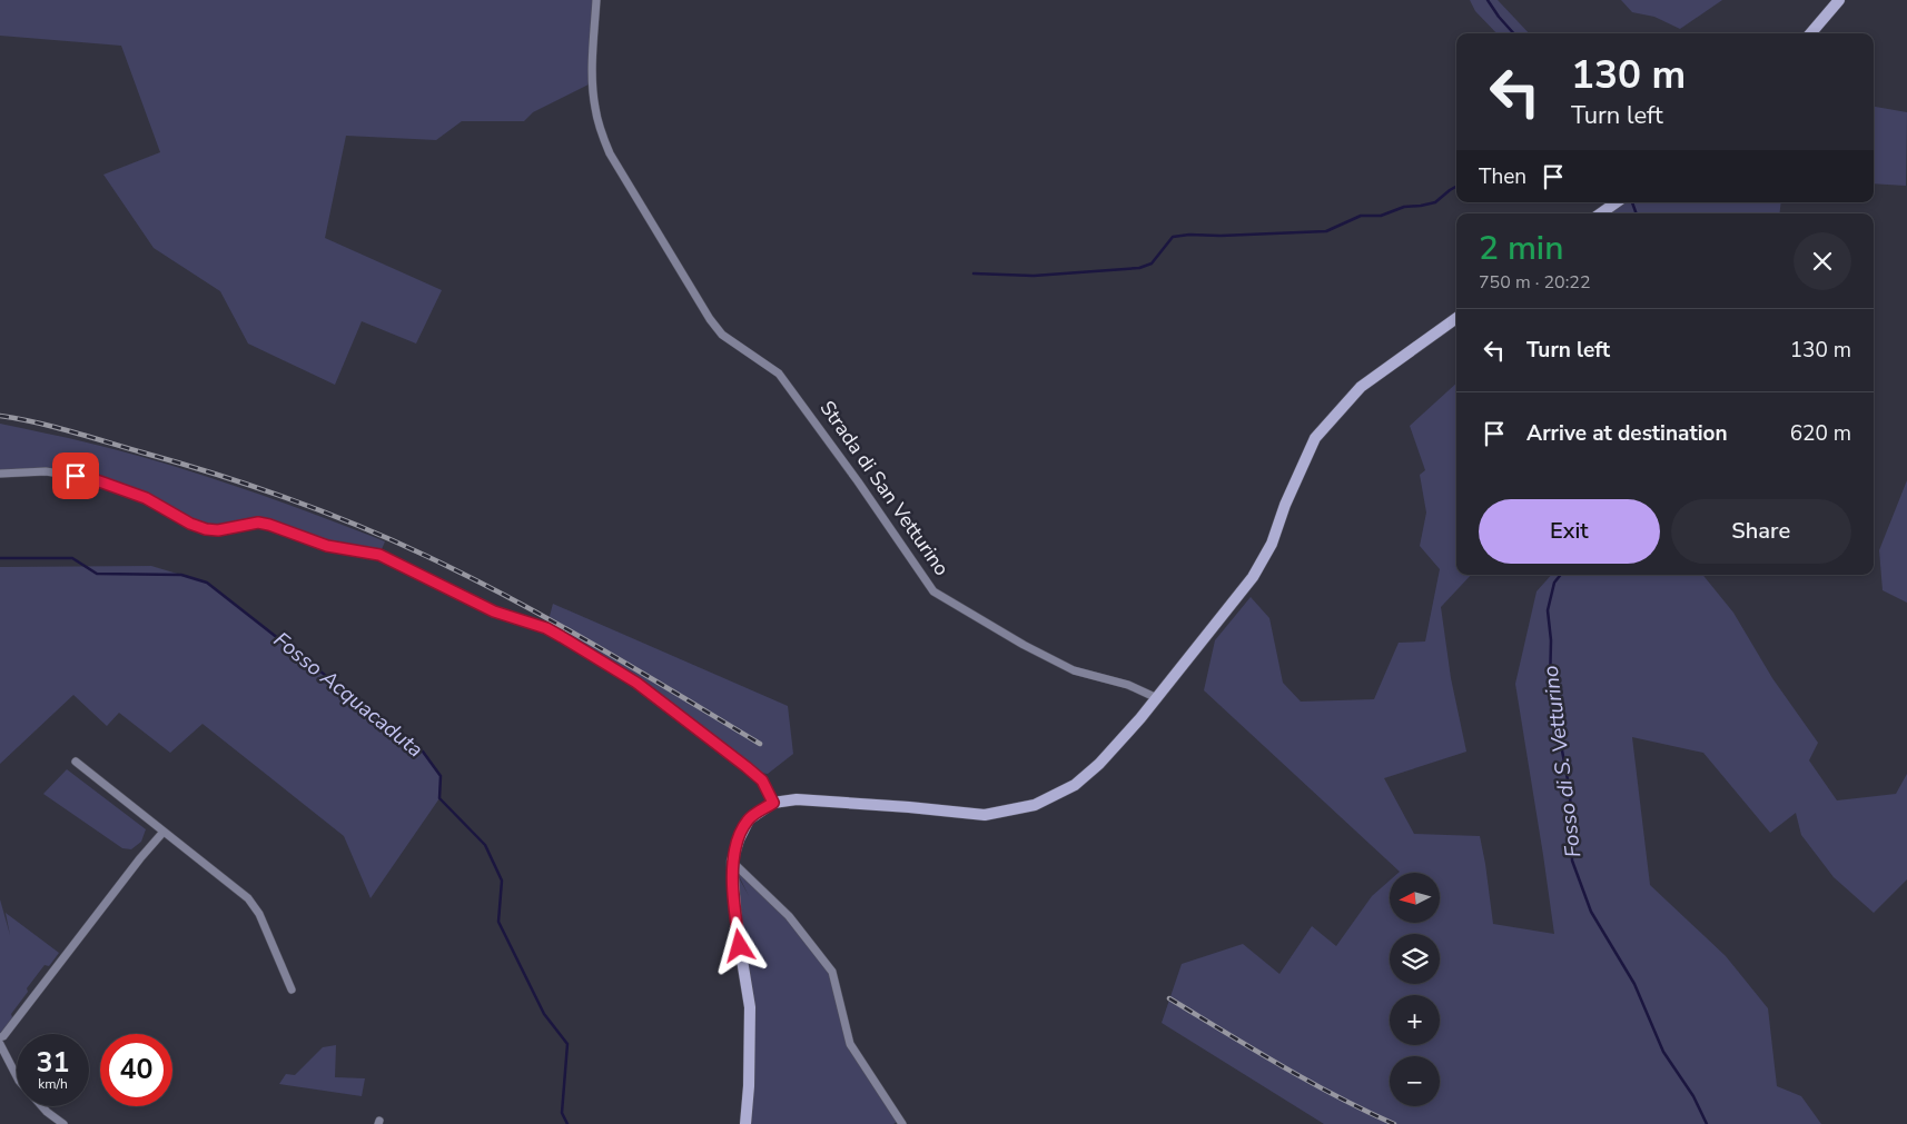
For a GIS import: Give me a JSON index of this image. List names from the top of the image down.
{
  "streets": {
    "street": ["Strada di San Vetturino"]
  },
  "water": ["Fosso Acquacaduta", "Fosso di S. Vetturino"],
  "north": "left",
  "page": {
    "turn": ["130 m", "Turn left"],
    "then": "Then",
    "heading": ["2 min", "750 m · 20:22"],
    "list": [
      {
        "name": "Turn left",
        "value": "130 m"
      },
      {
        "name": "Arrive at destination",
        "value": "620 m"
      }
    ],
    "buttons": ["Exit", "Share"],
    "map_buttons": ["+", "−"],
    "speed": "31 km/h",
    "limit": "40"
  }
}
